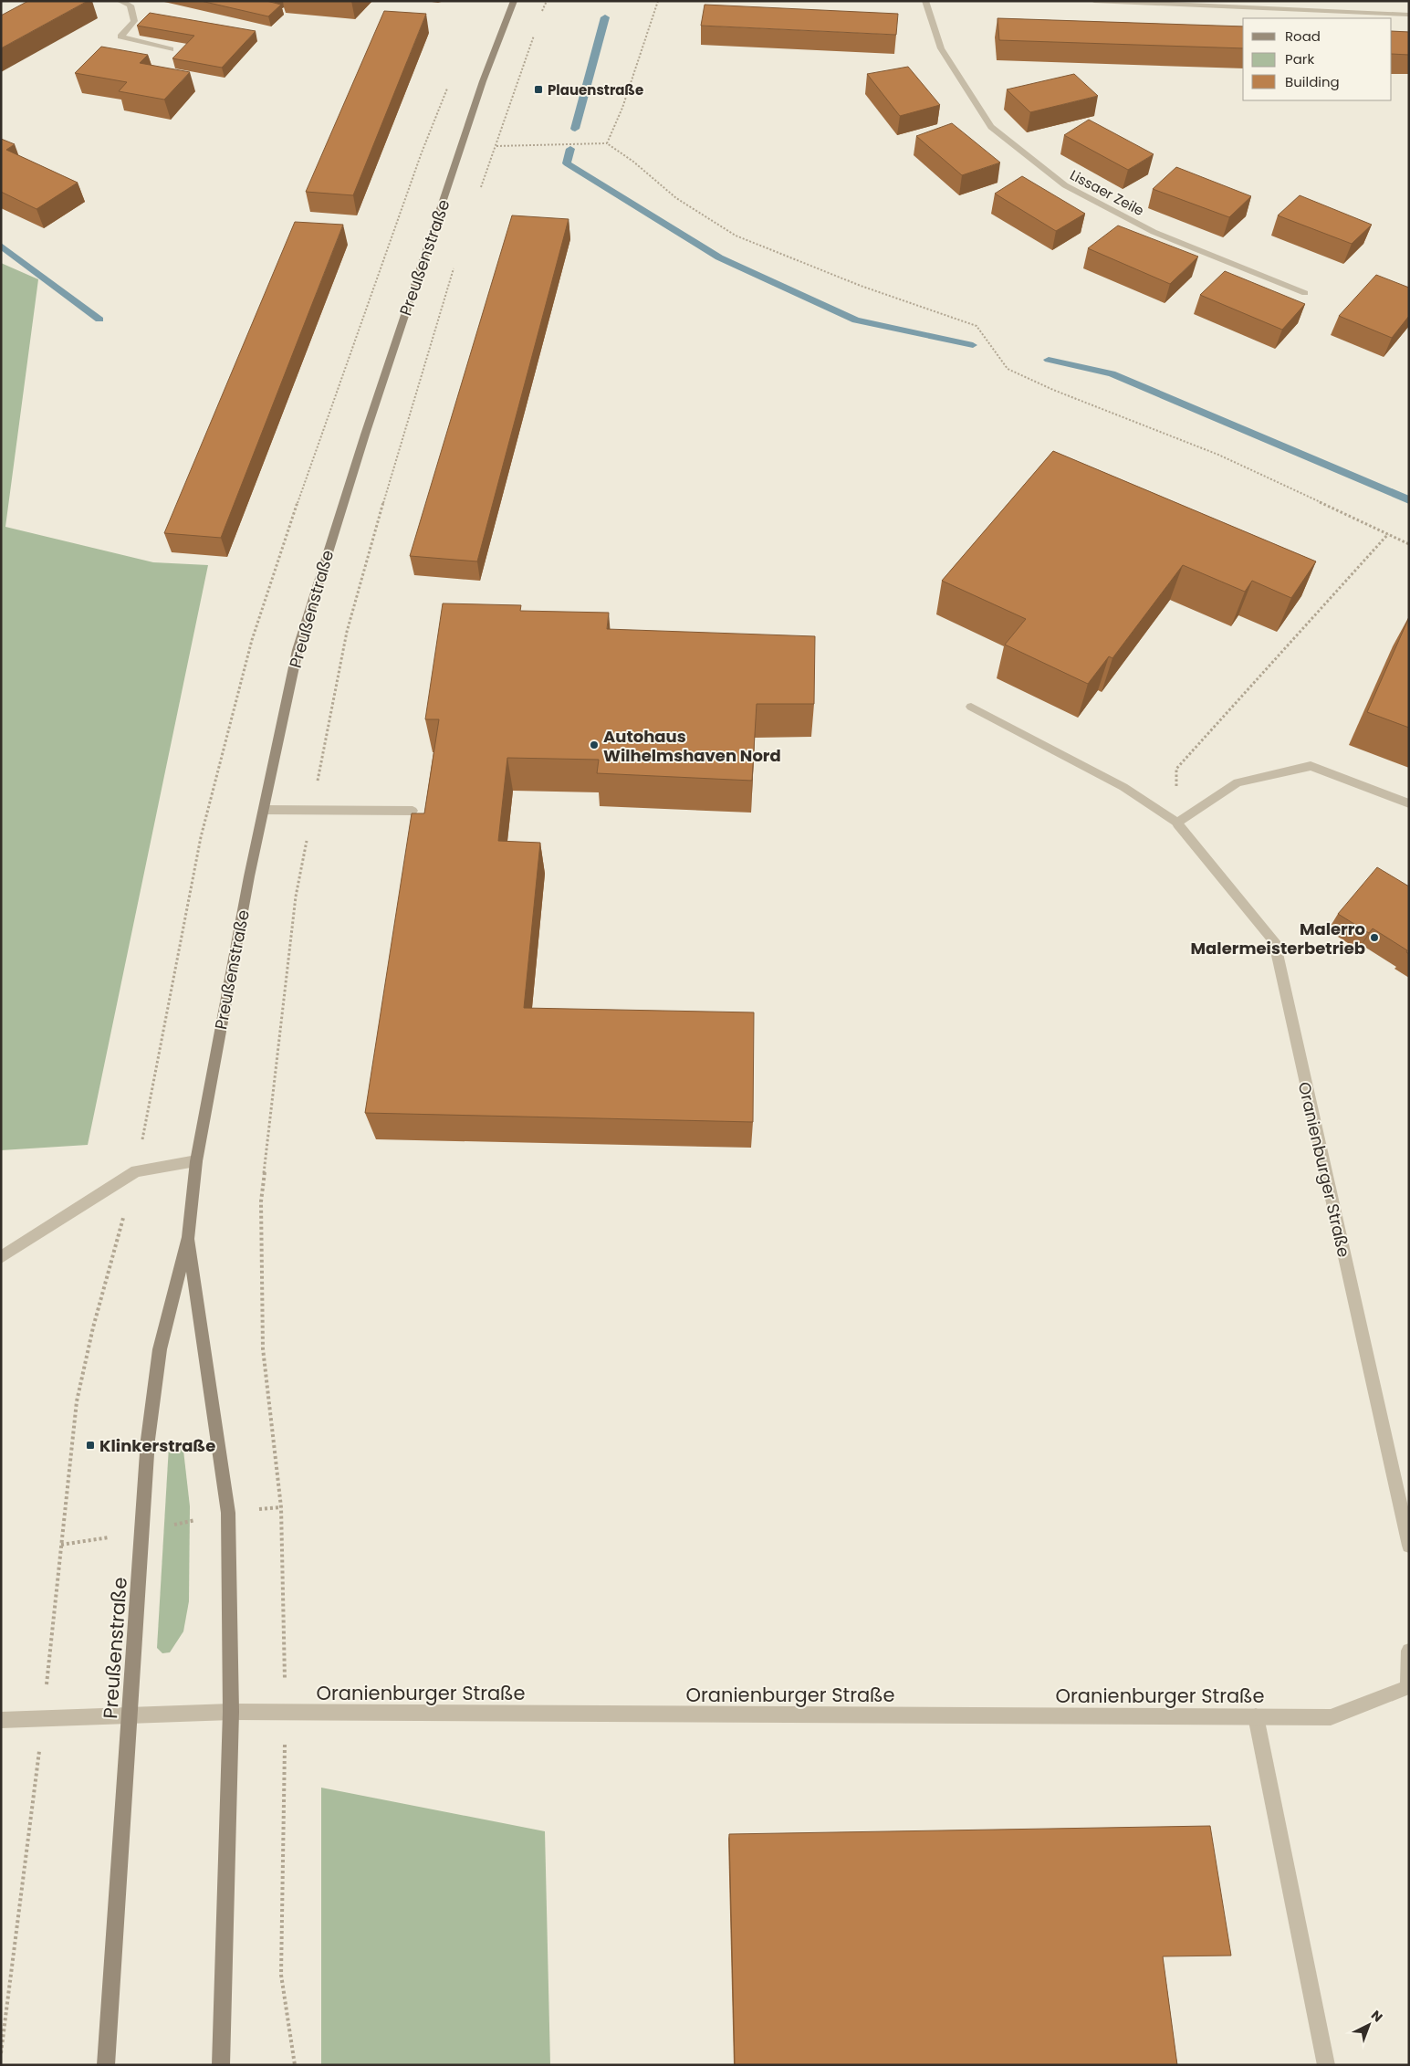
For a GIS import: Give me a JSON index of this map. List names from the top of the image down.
{
  "streets": {
    "main road": ["Preußenstraße"],
    "street": ["Lissaer Zeile", "Oranienburger Straße"]
  },
  "crossings": [
    ["Preußenstraße", "Oranienburger Straße"]
  ],
  "places": {
    "transit": ["Plauenstraße", "Klinkerstraße"],
    "other": ["Autohaus Wilhelmshaven Nord", "Malerro Malermeisterbetrieb"]
  },
  "legend": ["Road", "Park", "Building"],
  "north": "top right"
}
